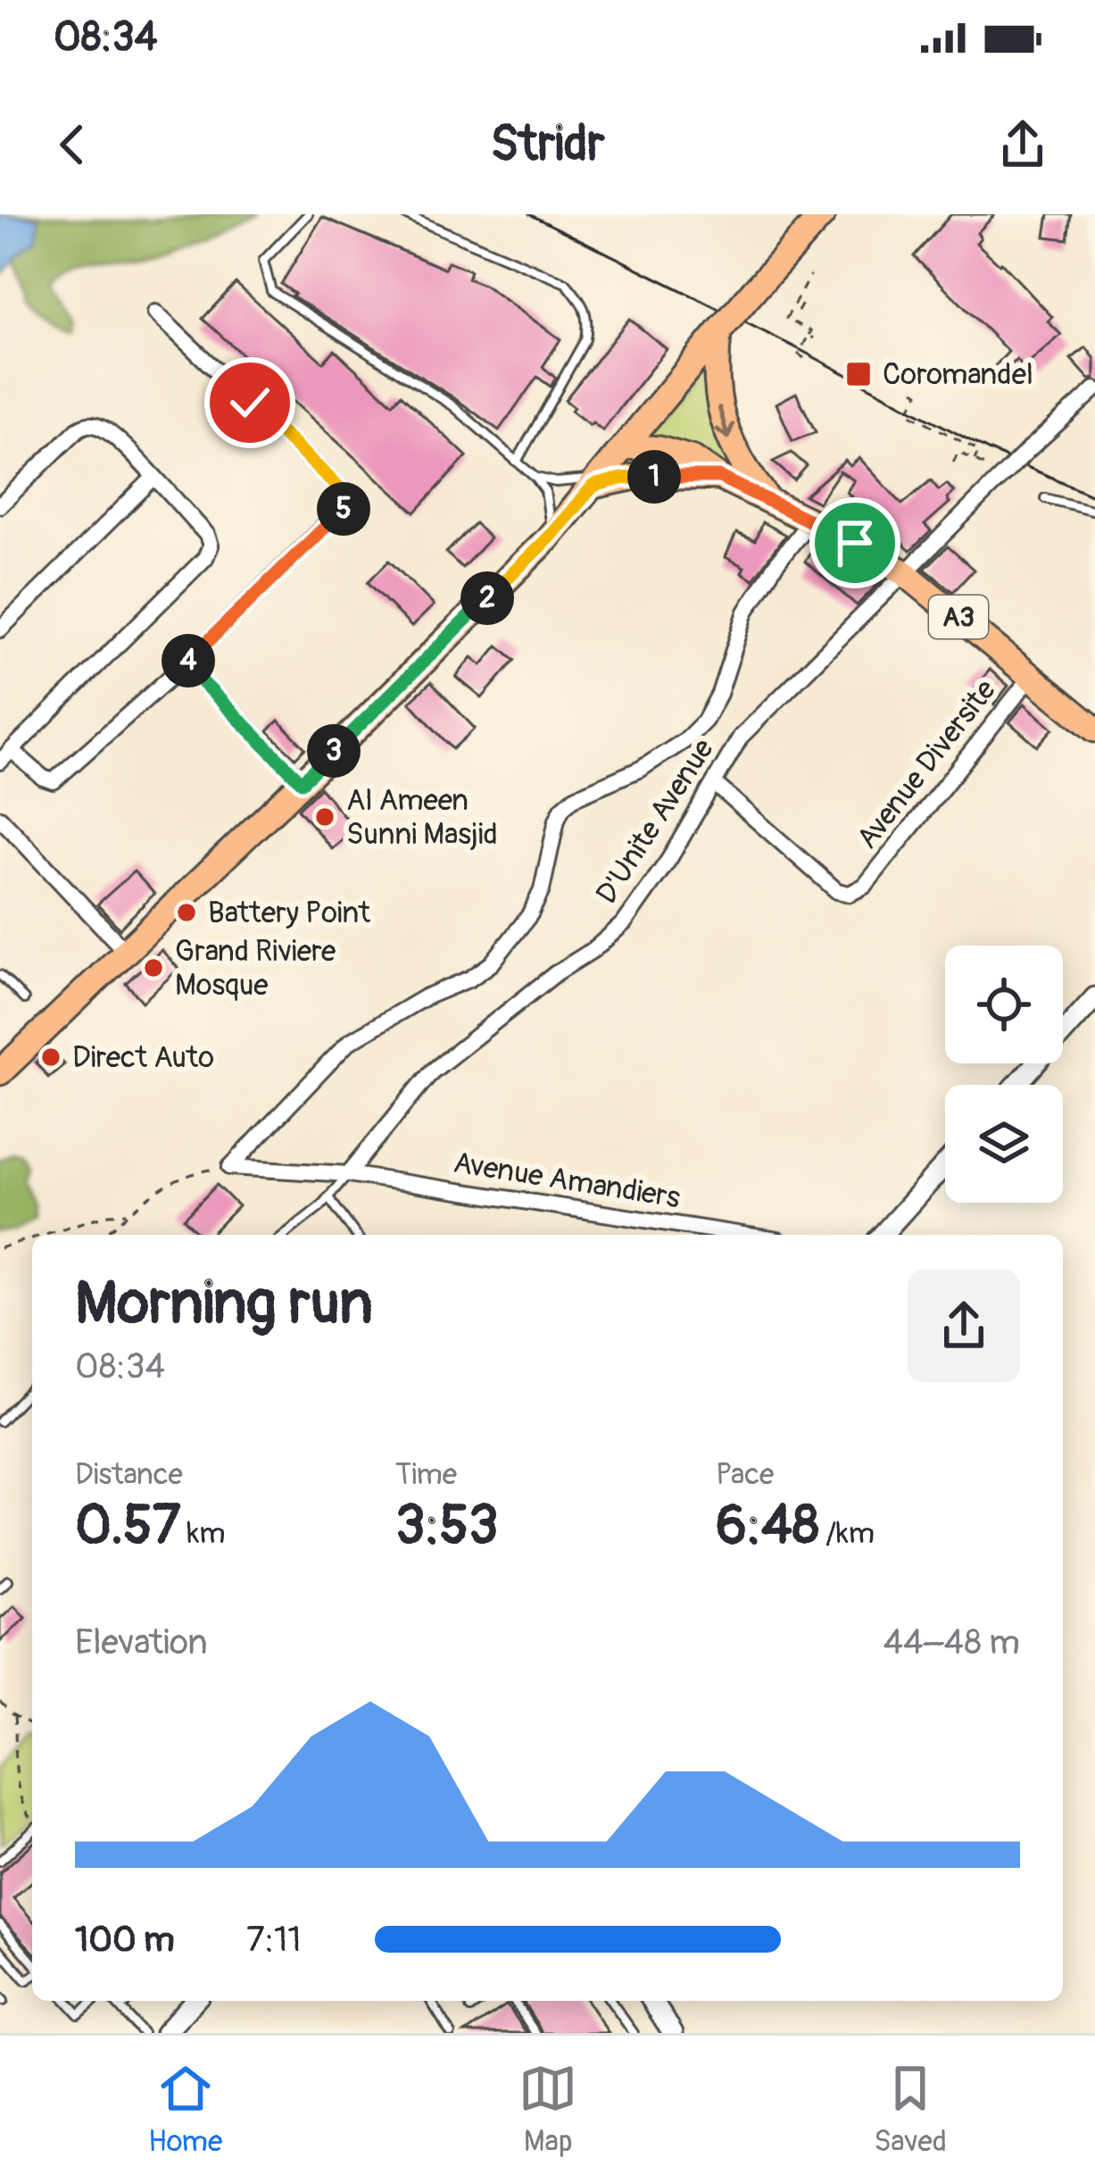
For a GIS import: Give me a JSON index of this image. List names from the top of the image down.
{
  "streets": {
    "main road": ["A3"],
    "street": ["Avenue Diversite", "D'Unite Avenue", "Avenue Amandiers"]
  },
  "crossings": [
    ["A3", "Avenue Diversite"],
    ["A3", "D'Unite Avenue"],
    ["Avenue Diversite", "D'Unite Avenue"],
    ["D'Unite Avenue", "Avenue Amandiers"]
  ],
  "places": {
    "transit": ["Coromandel"],
    "other": [
      "Al Ameen Sunni Masjid",
      "Battery Point",
      "Grand Riviere Mosque",
      "Direct Auto"
    ]
  },
  "page": {
    "status": "08:34",
    "header": "Stridr",
    "pins": [
      "1",
      "5",
      "2",
      "4",
      "3"
    ],
    "heading": ["Morning run", "08:34"],
    "stats": [
      ["Distance", "0.57 km"],
      ["Time", "3:53"],
      ["Pace", "6:48 /km"]
    ],
    "chart": ["Elevation", "44–48 m"],
    "list": [
      {
        "name": "100 m",
        "note": "7:11"
      }
    ],
    "tabs": ["Home", "Map", "Saved"]
  }
}
